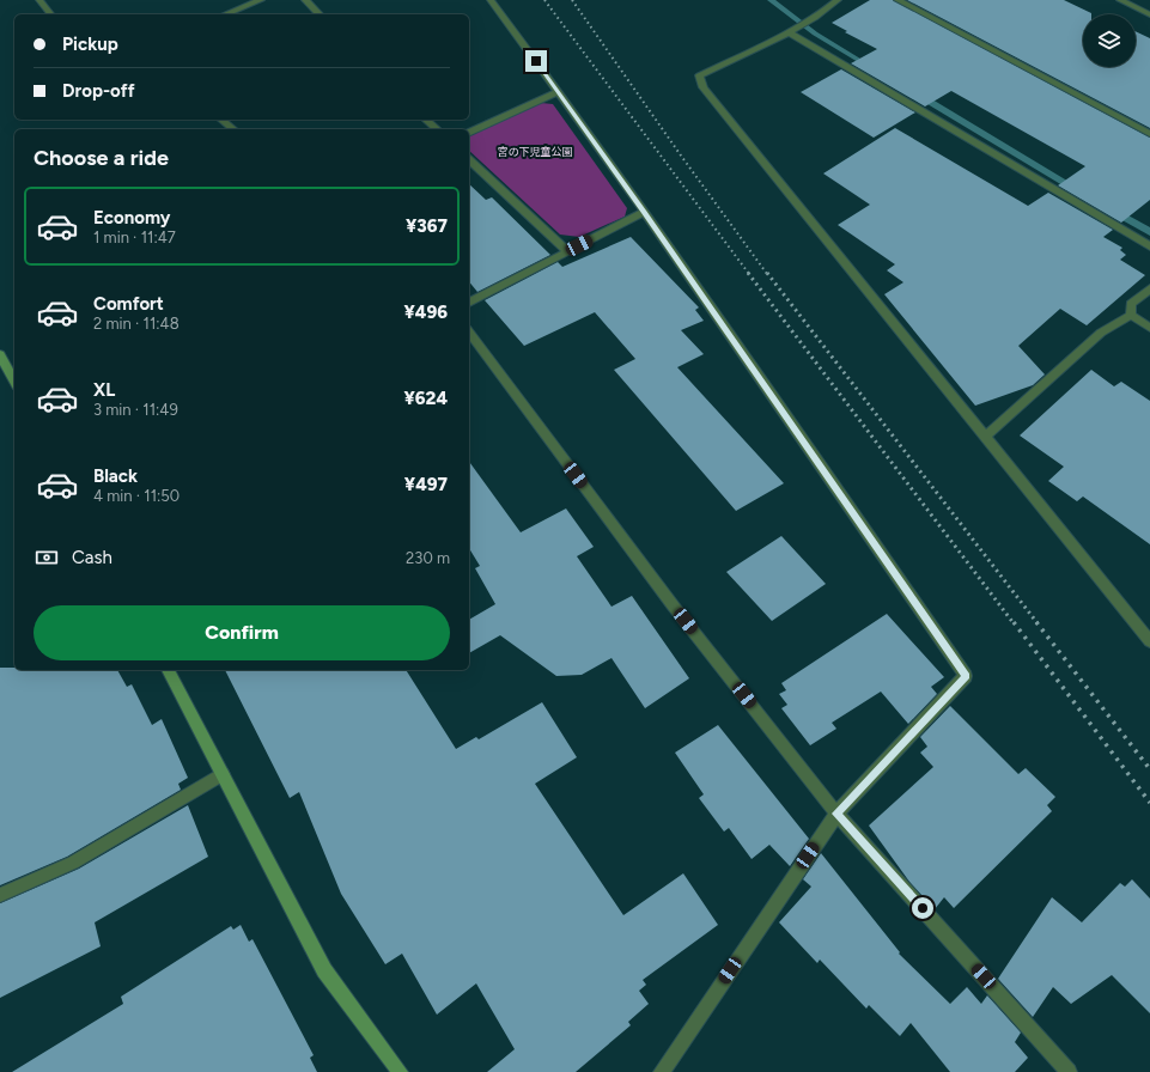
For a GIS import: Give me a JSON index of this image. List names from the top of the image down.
{
  "parks": ["宮の下児童公園"],
  "page": {
    "banner": ["Pickup", "Drop-off"],
    "heading": "Choose a ride",
    "list": [
      {
        "name": "Economy",
        "note": "1 min · 11:47",
        "value": "¥367"
      },
      {
        "name": "Comfort",
        "note": "2 min · 11:48",
        "value": "¥496"
      },
      {
        "name": "XL",
        "note": "3 min · 11:49",
        "value": "¥624"
      },
      {
        "name": "Black",
        "note": "4 min · 11:50",
        "value": "¥497"
      }
    ],
    "pay": ["Cash", "230 m"],
    "buttons": "Confirm"
  }
}
